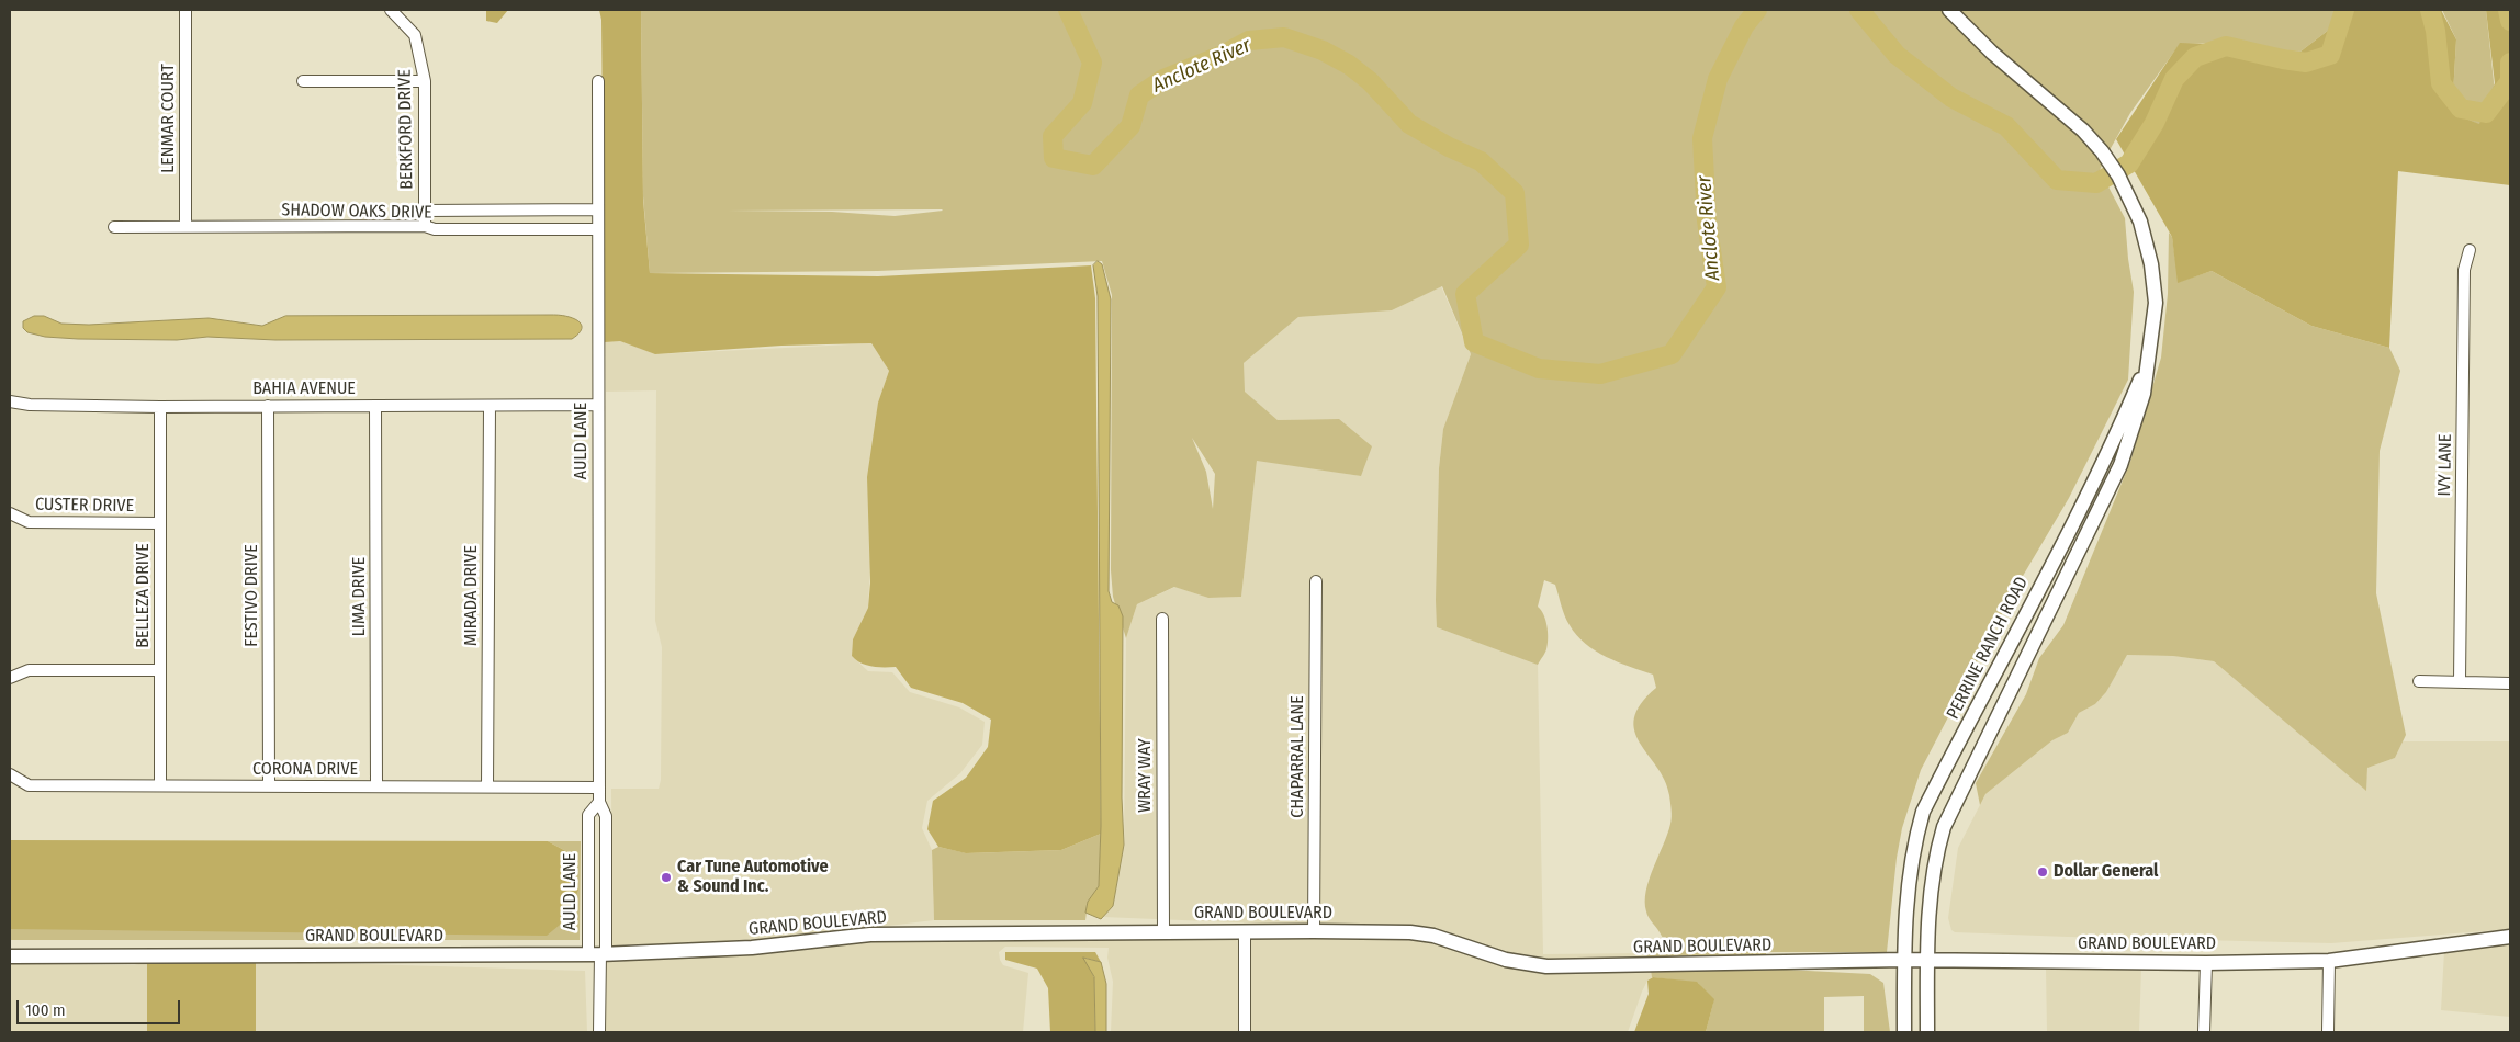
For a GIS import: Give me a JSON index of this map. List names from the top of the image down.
{
  "streets": {
    "street": [
      "LENMAR COURT",
      "BERKFORD DRIVE",
      "SHADOW OAKS DRIVE",
      "BAHIA AVENUE",
      "AULD LANE",
      "IVY LANE",
      "CUSTER DRIVE",
      "BELLEZA DRIVE",
      "FESTIVO DRIVE",
      "MIRADA DRIVE",
      "LIMA DRIVE",
      "PERRINE RANCH ROAD",
      "CHAPARRAL LANE",
      "CORONA DRIVE",
      "WRAY WAY",
      "GRAND BOULEVARD"
    ]
  },
  "crossings": [
    ["LENMAR COURT", "SHADOW OAKS DRIVE"],
    ["BERKFORD DRIVE", "SHADOW OAKS DRIVE"],
    ["SHADOW OAKS DRIVE", "AULD LANE"],
    ["BAHIA AVENUE", "AULD LANE"],
    ["BAHIA AVENUE", "BELLEZA DRIVE"],
    ["BAHIA AVENUE", "FESTIVO DRIVE"],
    ["BAHIA AVENUE", "MIRADA DRIVE"],
    ["BAHIA AVENUE", "LIMA DRIVE"],
    ["AULD LANE", "CORONA DRIVE"],
    ["AULD LANE", "GRAND BOULEVARD"],
    ["CUSTER DRIVE", "BELLEZA DRIVE"],
    ["BELLEZA DRIVE", "CORONA DRIVE"],
    ["FESTIVO DRIVE", "CORONA DRIVE"],
    ["MIRADA DRIVE", "CORONA DRIVE"],
    ["LIMA DRIVE", "CORONA DRIVE"],
    ["PERRINE RANCH ROAD", "GRAND BOULEVARD"],
    ["CHAPARRAL LANE", "GRAND BOULEVARD"],
    ["WRAY WAY", "GRAND BOULEVARD"]
  ],
  "water": ["Anclote River"],
  "places": ["Dollar General", "Car Tune Automotive & Sound Inc."],
  "scale_bar": "100 m"
}
